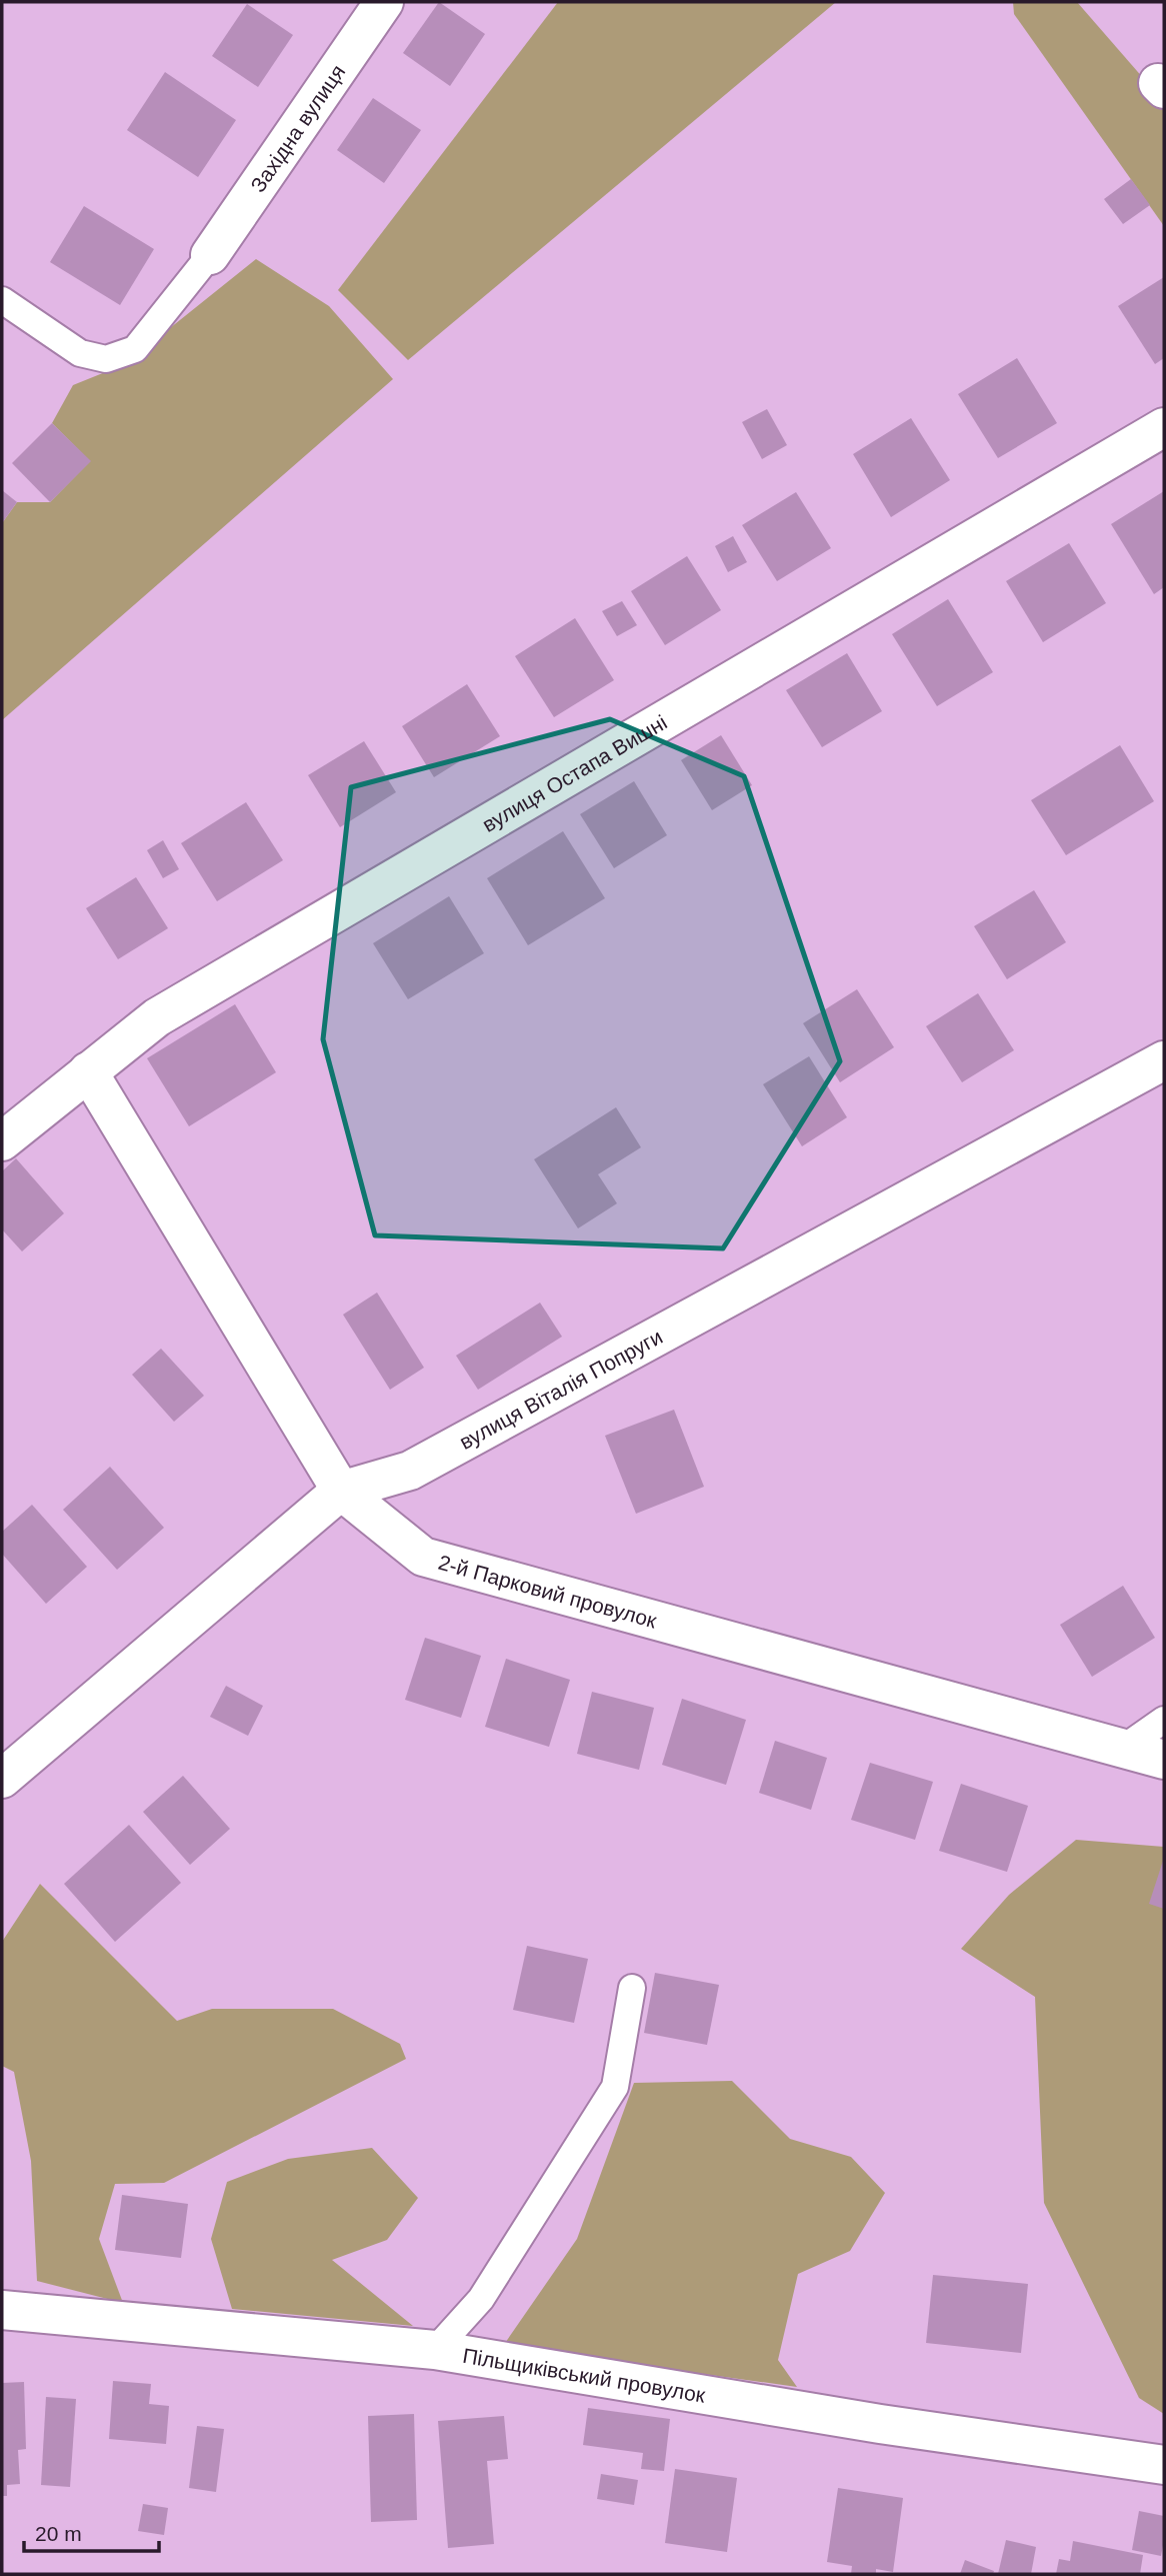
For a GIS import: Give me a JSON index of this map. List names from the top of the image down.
{
  "streets": {
    "street": [
      "Західна вулиця",
      "вулиця Остапа Вишні",
      "вулиця Віталія Попруги",
      "2-й Парковий провулок",
      "Пільщиківський провулок"
    ]
  },
  "crossings": [
    ["вулиця Остапа Вишні", "2-й Парковий провулок"],
    ["вулиця Віталія Попруги", "2-й Парковий провулок"]
  ],
  "scale_bar": "20 m"
}
